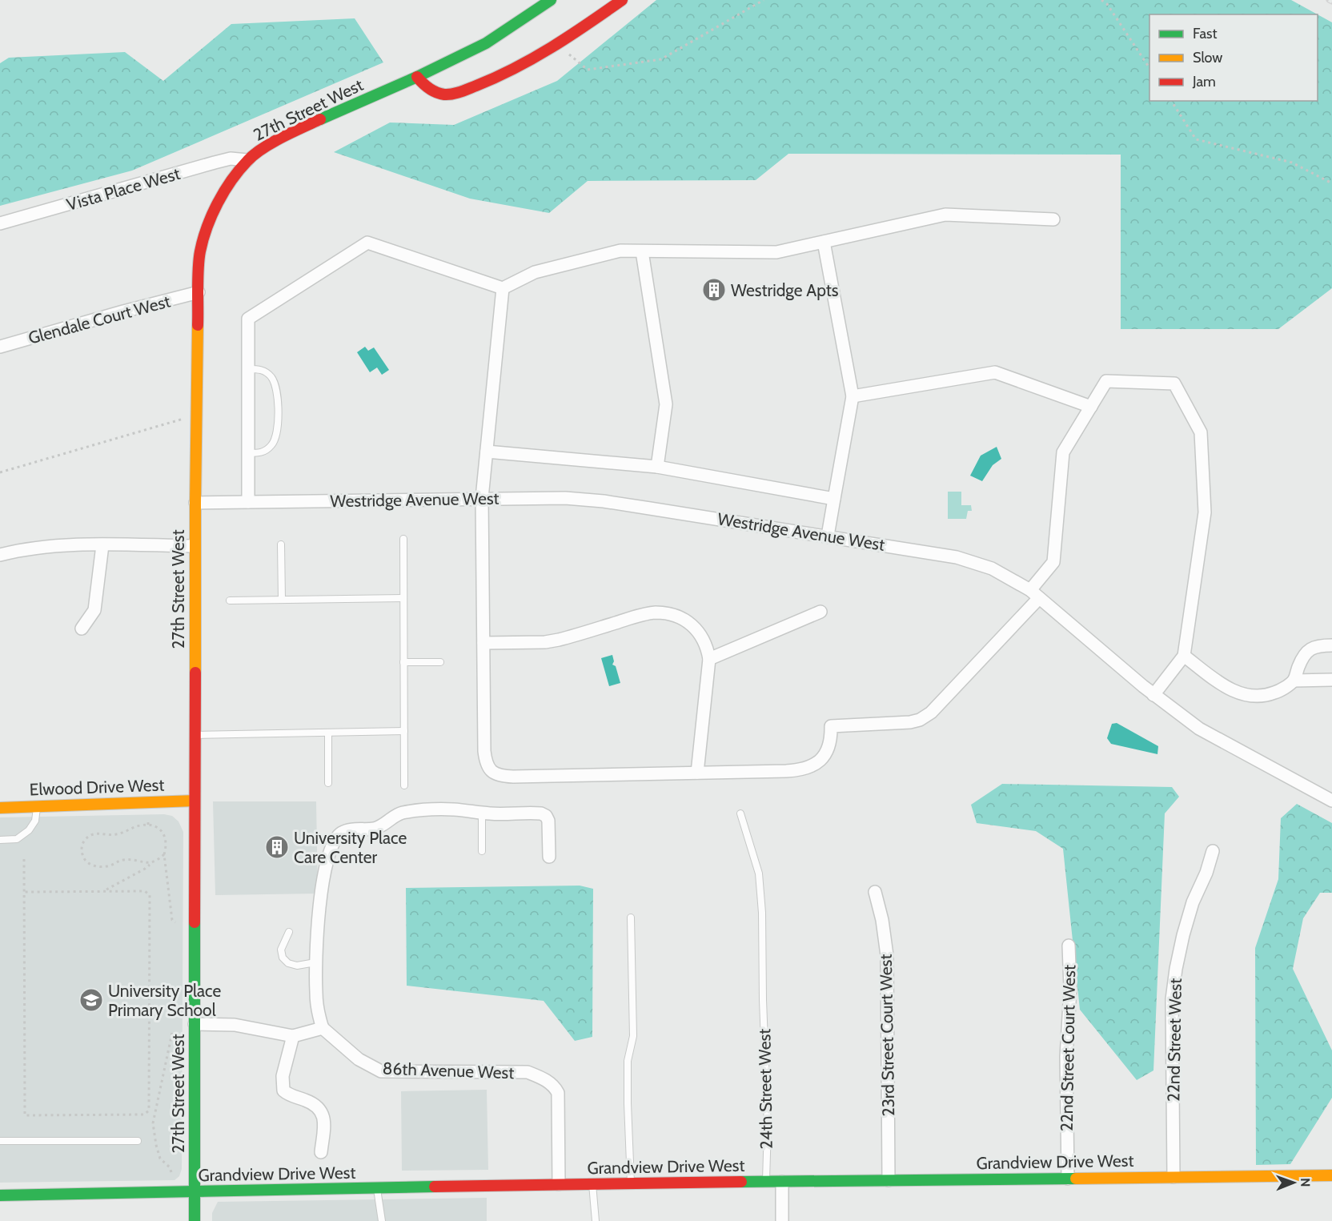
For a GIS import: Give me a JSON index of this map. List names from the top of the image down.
{
  "streets": {
    "street": [
      "27th Street West",
      "Vista Place West",
      "Glendale Court West",
      "Westridge Avenue West",
      "Elwood Drive West",
      "23rd Street Court West",
      "22nd Street West",
      "22nd Street Court West",
      "86th Avenue West",
      "Grandview Drive West"
    ],
    "lane": ["24th Street West"]
  },
  "crossings": [
    ["27th Street West", "Vista Place West"],
    ["27th Street West", "Glendale Court West"],
    ["27th Street West", "Westridge Avenue West"],
    ["27th Street West", "Elwood Drive West"],
    ["27th Street West", "Grandview Drive West"],
    ["23rd Street Court West", "Grandview Drive West"],
    ["22nd Street West", "Grandview Drive West"],
    ["22nd Street Court West", "Grandview Drive West"],
    ["86th Avenue West", "Grandview Drive West"],
    ["24th Street West", "Grandview Drive West"]
  ],
  "places": {
    "building": ["Westridge Apts", "University Place Care Center"],
    "school or university": ["University Place Primary School"]
  },
  "legend": ["Fast", "Slow", "Jam"],
  "north": "right"
}
